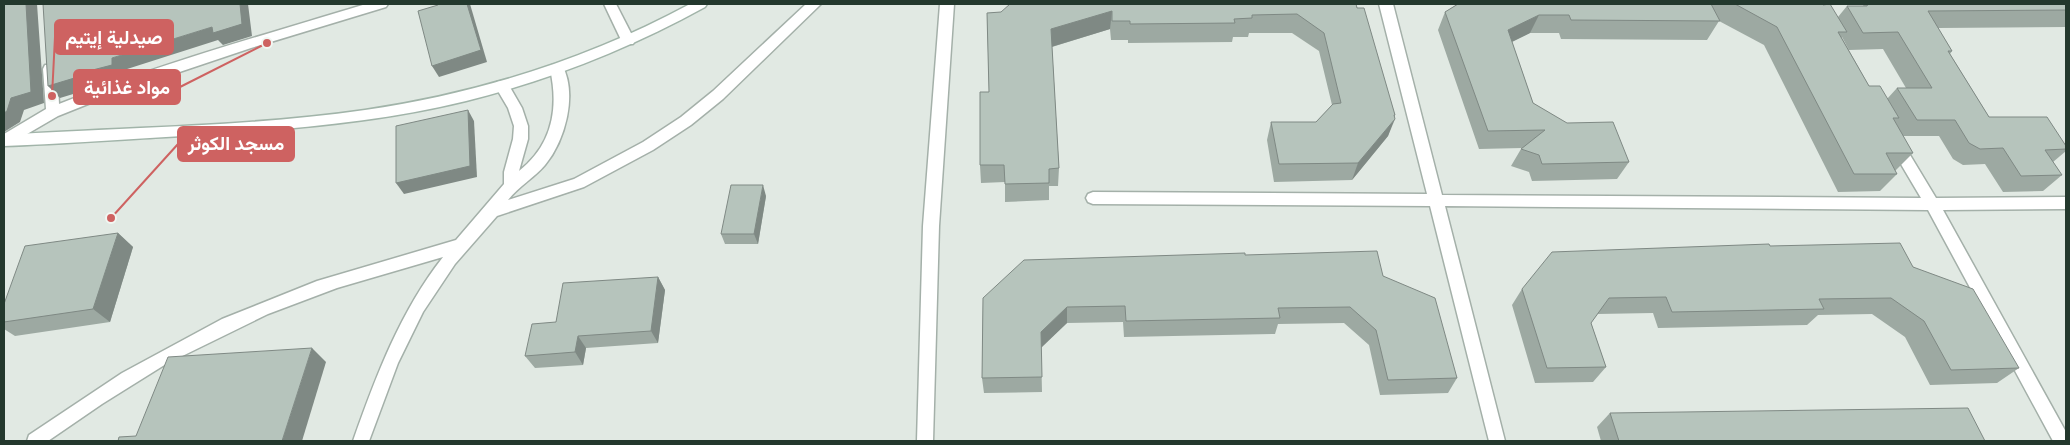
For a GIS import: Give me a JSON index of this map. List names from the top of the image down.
{
  "places": ["مواد غذائية", "صيدلية إيتيم", "مسجد الكوثر"]
}
